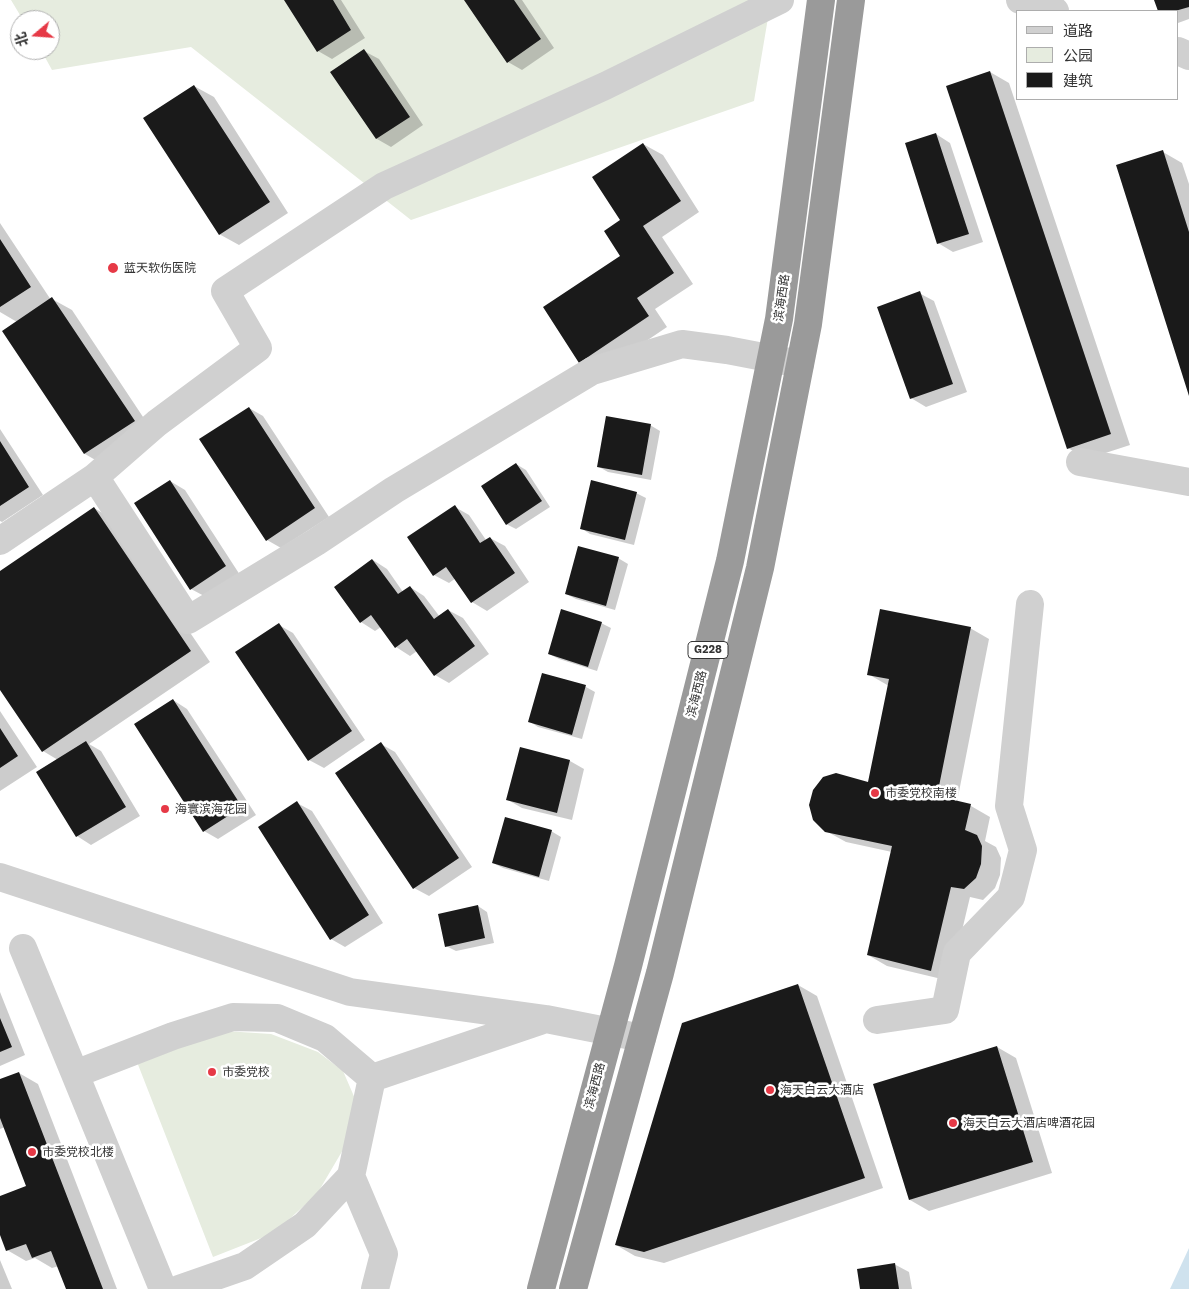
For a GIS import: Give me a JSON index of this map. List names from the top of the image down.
{
  "streets": {
    "highway": ["滨海西路", "G228"]
  },
  "places": [
    "蓝天软伤医院",
    "市委党校南楼",
    "海寰滨海花园",
    "市委党校",
    "海天白云大酒店",
    "海天白云大酒店啤酒花园",
    "市委党校北楼"
  ],
  "legend": ["道路", "公园", "建筑"],
  "north": "left"
}
